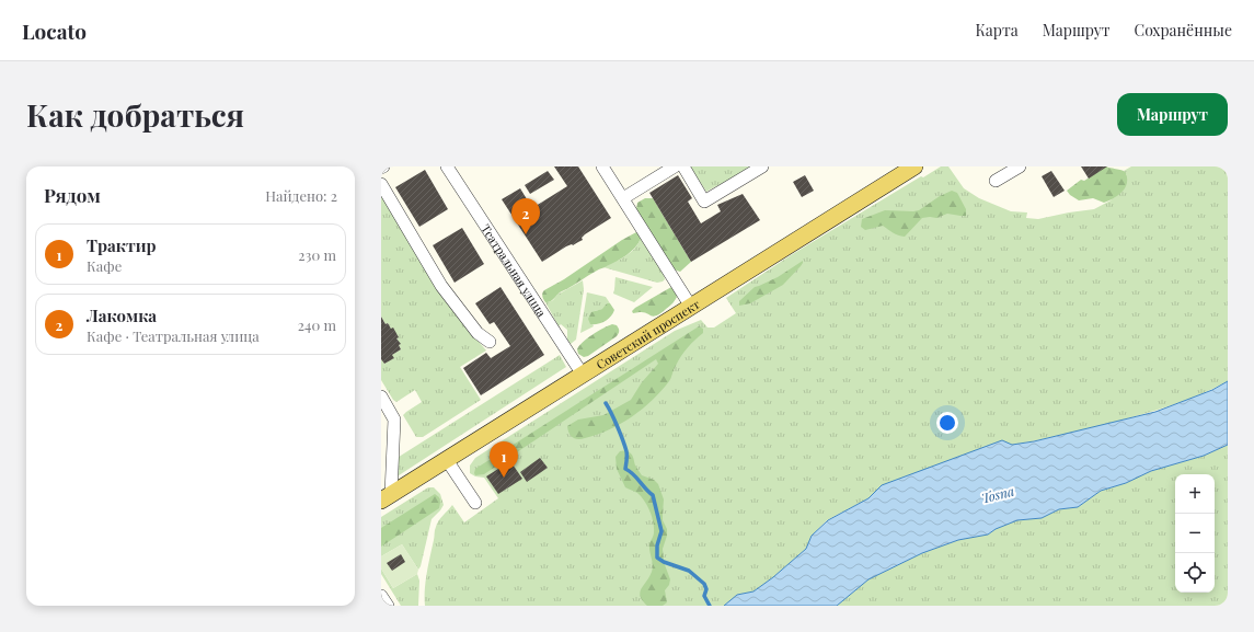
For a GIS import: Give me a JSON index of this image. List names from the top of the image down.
{
  "streets": {
    "main road": ["Советский проспект"],
    "street": ["Театральная улица"]
  },
  "crossings": [
    ["Театральная улица", "Советский проспект"]
  ],
  "water": ["Tosna"],
  "page": {
    "header": "Locato",
    "nav": ["Карта", "Маршрут", "Сохранённые"],
    "buttons": "Маршрут",
    "title": "Как добраться",
    "heading": ["Рядом", "Найдено: 2"],
    "pins": ["2", "1"],
    "list": [
      {
        "mark": "1",
        "name": "Трактир",
        "note": "Кафе",
        "value": "230 m"
      },
      {
        "mark": "2",
        "name": "Лакомка",
        "note": "Кафе · Театральная улица",
        "value": "240 m"
      }
    ],
    "map_buttons": ["+", "−"]
  }
}
